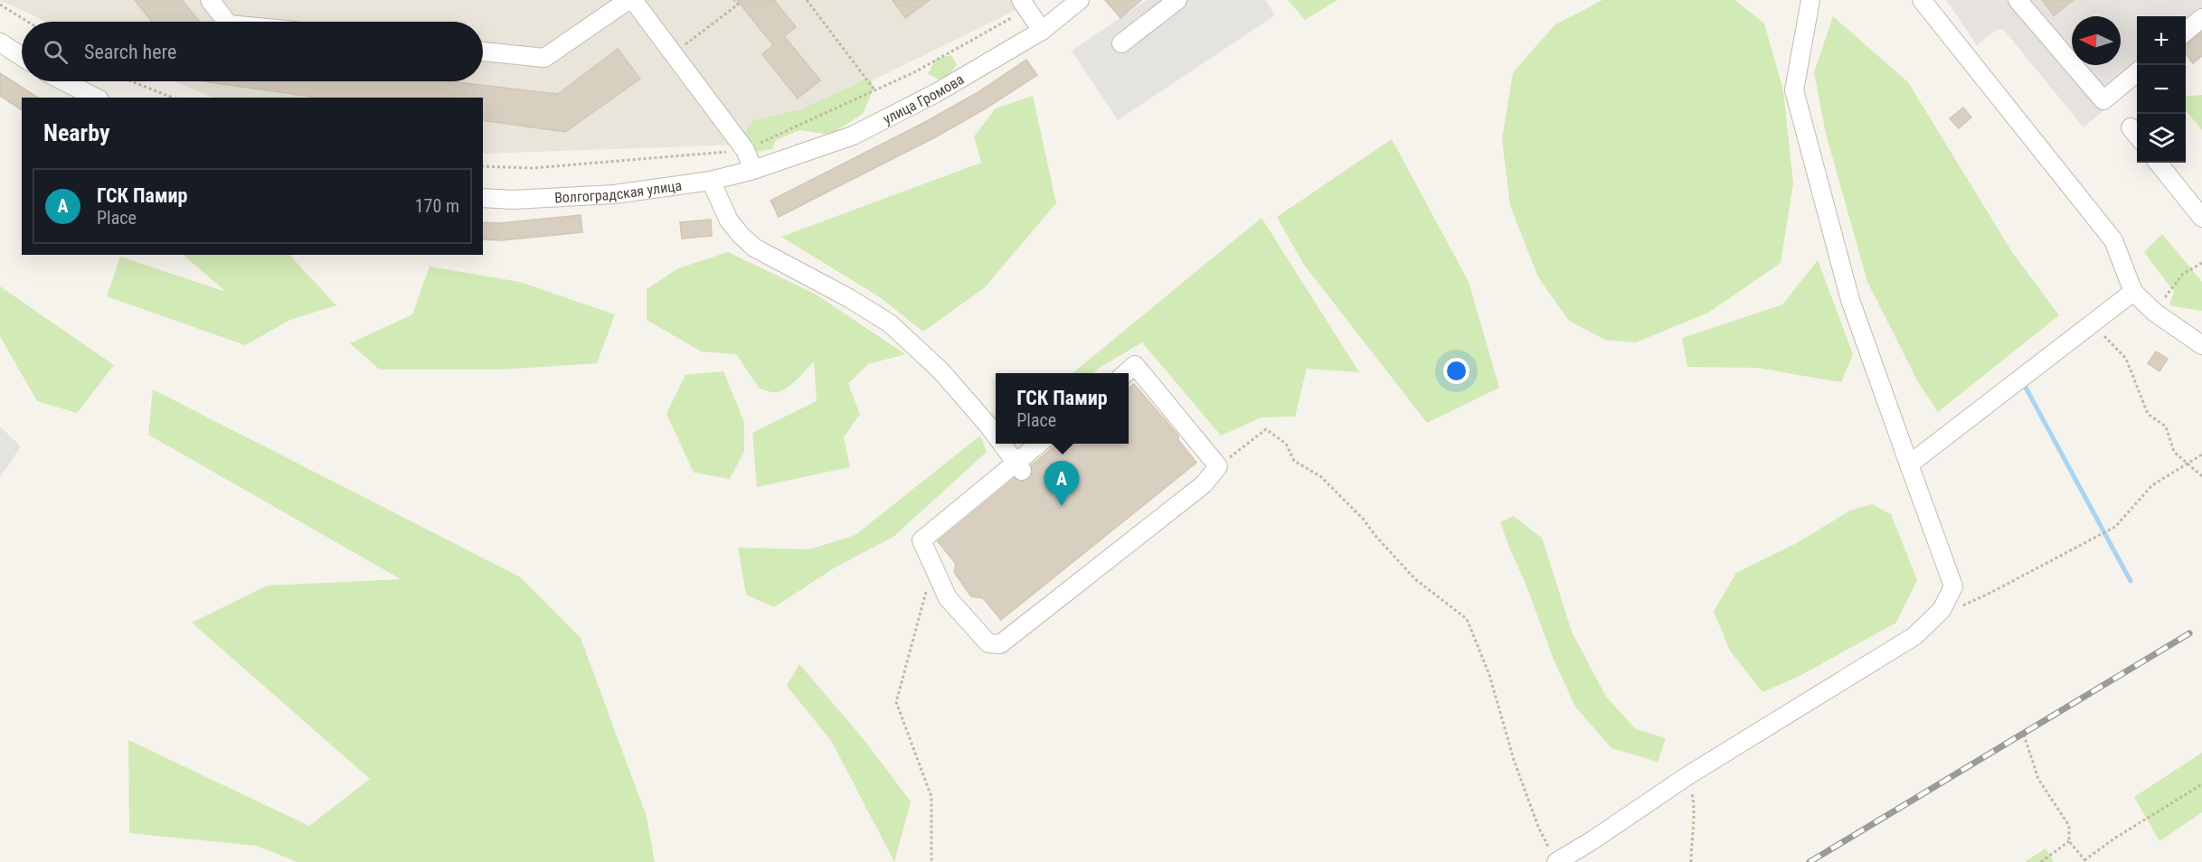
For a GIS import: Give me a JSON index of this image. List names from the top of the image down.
{
  "streets": {
    "street": ["улица Громова", "Волгоградская улица"]
  },
  "crossings": [
    ["улица Громова", "Волгоградская улица"]
  ],
  "north": "left",
  "page": {
    "map_buttons": ["+", "−"],
    "search": "Search here",
    "heading": "Nearby",
    "list": [
      {
        "mark": "A",
        "name": "ГСК Памир",
        "note": "Place",
        "value": "170 m"
      }
    ],
    "popup": ["ГСК Памир", "Place"],
    "pins": "A"
  }
}
